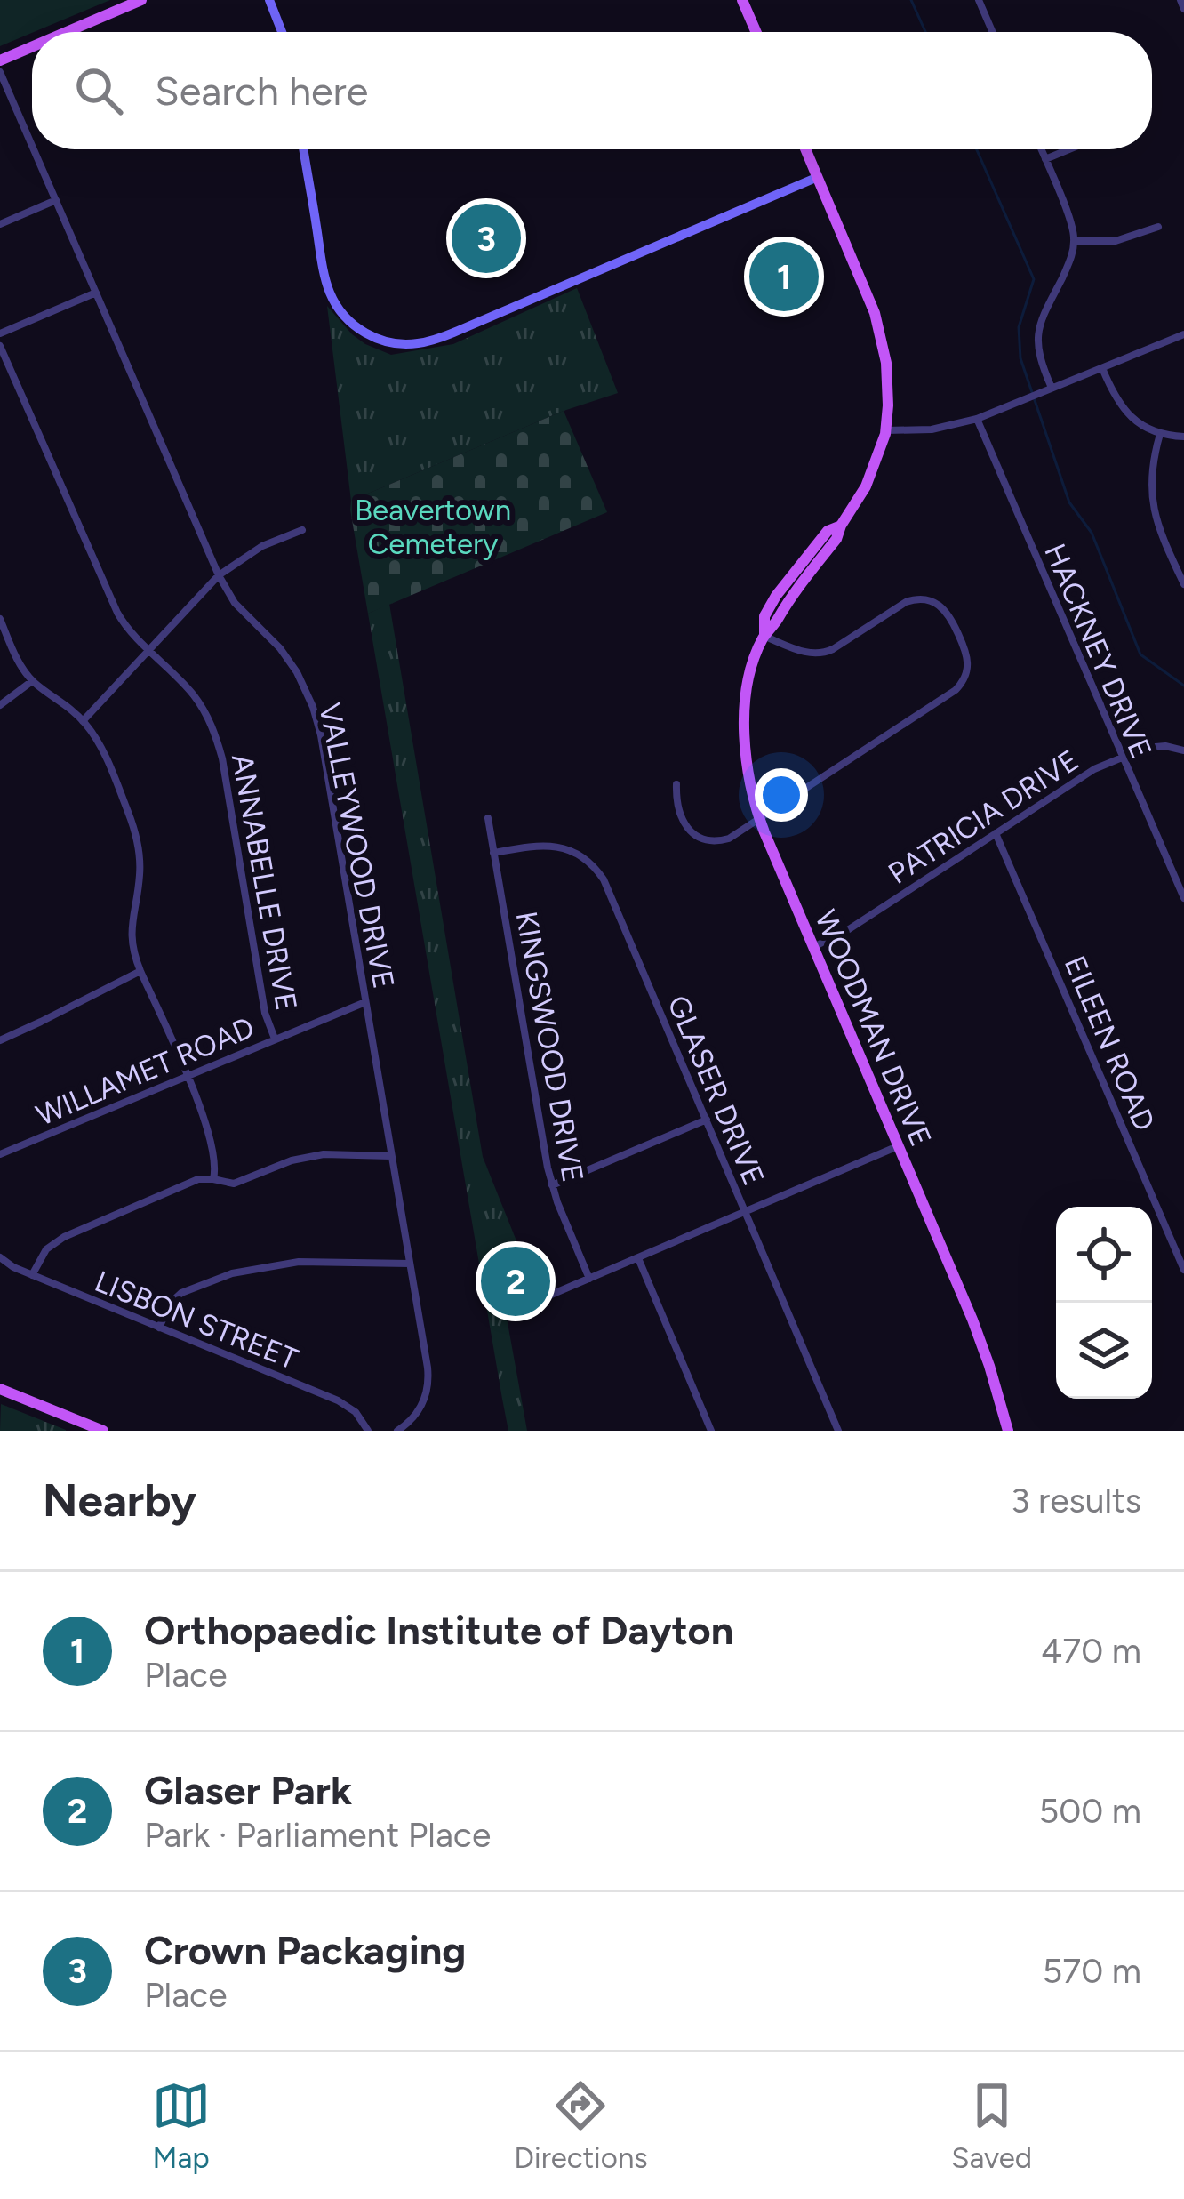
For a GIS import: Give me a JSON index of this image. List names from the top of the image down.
{
  "streets": {
    "main road": ["WOODMAN DRIVE"],
    "street": [
      "HACKNEY DRIVE",
      "PATRICIA DRIVE",
      "VALLEYWOOD DRIVE",
      "ANNABELLE DRIVE",
      "EILEEN ROAD",
      "KINGSWOOD DRIVE",
      "WILLAMET ROAD",
      "GLASER DRIVE",
      "LISBON STREET"
    ]
  },
  "crossings": [
    ["HACKNEY DRIVE", "PATRICIA DRIVE"],
    ["PATRICIA DRIVE", "WOODMAN DRIVE"],
    ["PATRICIA DRIVE", "EILEEN ROAD"],
    ["VALLEYWOOD DRIVE", "WILLAMET ROAD"],
    ["ANNABELLE DRIVE", "WILLAMET ROAD"],
    ["KINGSWOOD DRIVE", "GLASER DRIVE"]
  ],
  "parks": ["Beavertown Cemetery"],
  "page": {
    "search": "Search here",
    "pins": ["3", "1", "2"],
    "heading": ["Nearby", "3 results"],
    "list": [
      {
        "mark": "1",
        "name": "Orthopaedic Institute of Dayton",
        "note": "Place",
        "value": "470 m"
      },
      {
        "mark": "2",
        "name": "Glaser Park",
        "note": "Park · Parliament Place",
        "value": "500 m"
      },
      {
        "mark": "3",
        "name": "Crown Packaging",
        "note": "Place",
        "value": "570 m"
      }
    ],
    "nav": ["Map", "Directions", "Saved"]
  }
}
